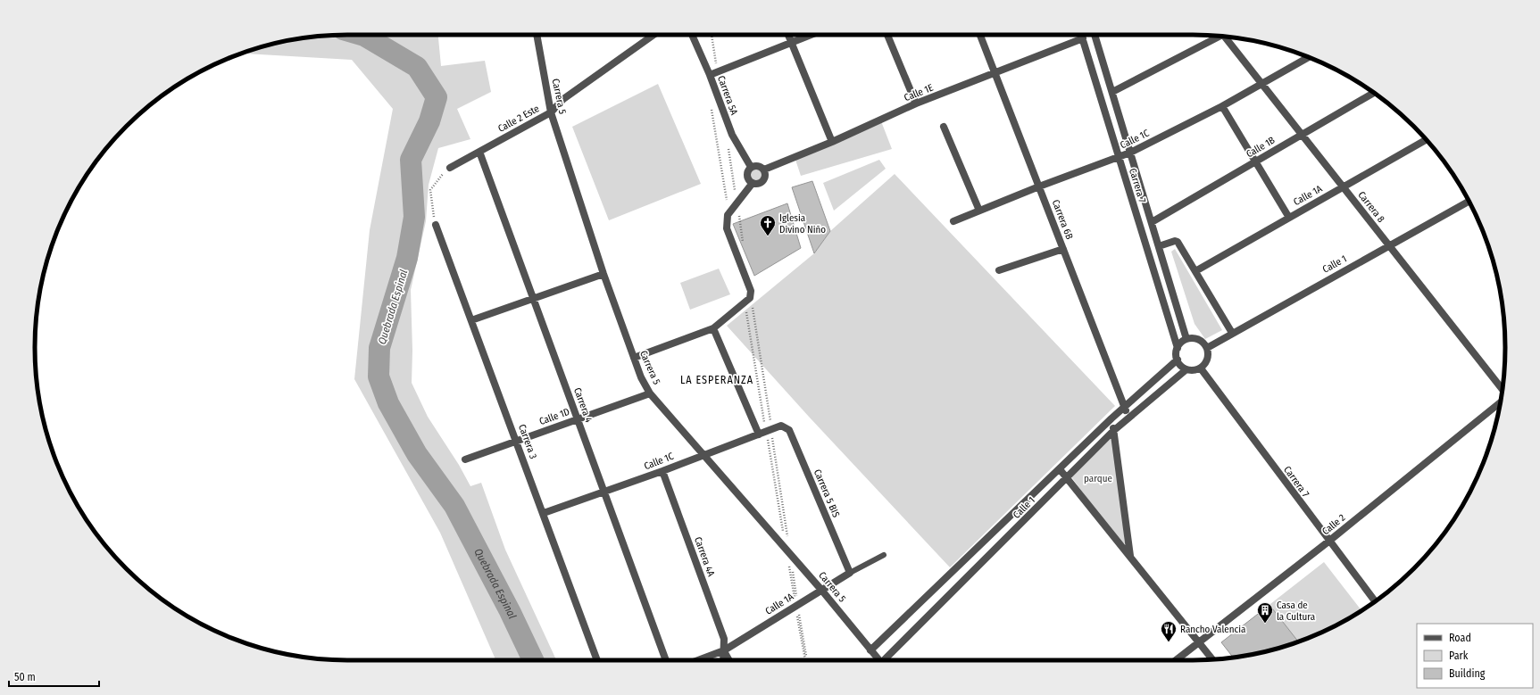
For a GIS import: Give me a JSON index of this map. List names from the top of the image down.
{
  "streets": {
    "street": [
      "Calle 1E",
      "Carrera 5A",
      "Carrera 5",
      "Calle 2 Este",
      "Calle 1C",
      "Calle 1B",
      "Carrera 7",
      "Calle 1A",
      "Carrera 8",
      "Carrera 6B",
      "Calle 1",
      "Carrera 4",
      "Calle 1D",
      "Carrera 3",
      "Carrera 5 BIS",
      "Calle 2",
      "Carrera 4A"
    ]
  },
  "crossings": [
    ["Calle 1E", "Carrera 5A"],
    ["Calle 1E", "Carrera 7"],
    ["Calle 1E", "Carrera 6B"],
    ["Carrera 5", "Calle 2 Este"],
    ["Carrera 5", "Calle 1C"],
    ["Carrera 5", "Calle 1A"],
    ["Carrera 5", "Calle 1"],
    ["Carrera 5", "Calle 1D"],
    ["Calle 2 Este", "Carrera 4"],
    ["Calle 1C", "Carrera 7"],
    ["Calle 1C", "Carrera 8"],
    ["Calle 1C", "Carrera 6B"],
    ["Calle 1C", "Carrera 4"],
    ["Calle 1C", "Carrera 3"],
    ["Calle 1C", "Carrera 5 BIS"],
    ["Calle 1C", "Carrera 4A"],
    ["Calle 1B", "Carrera 7"],
    ["Calle 1B", "Carrera 8"],
    ["Carrera 7", "Calle 1"],
    ["Carrera 7", "Calle 2"],
    ["Calle 1A", "Carrera 8"],
    ["Calle 1A", "Carrera 5 BIS"],
    ["Calle 1A", "Carrera 4A"],
    ["Carrera 8", "Calle 1"],
    ["Carrera 6B", "Calle 1"],
    ["Carrera 4", "Calle 1D"],
    ["Calle 1D", "Carrera 3"]
  ],
  "districts": ["LA ESPERANZA"],
  "water": ["Quebrada Espinal"],
  "parks": ["parque"],
  "places": {
    "church": ["Iglesia Divino Niño"],
    "building": ["Casa de la Cultura"],
    "restaurant": ["Rancho Valencia"]
  },
  "legend": ["Road", "Park", "Building"],
  "scale_bar": "50 m"
}
